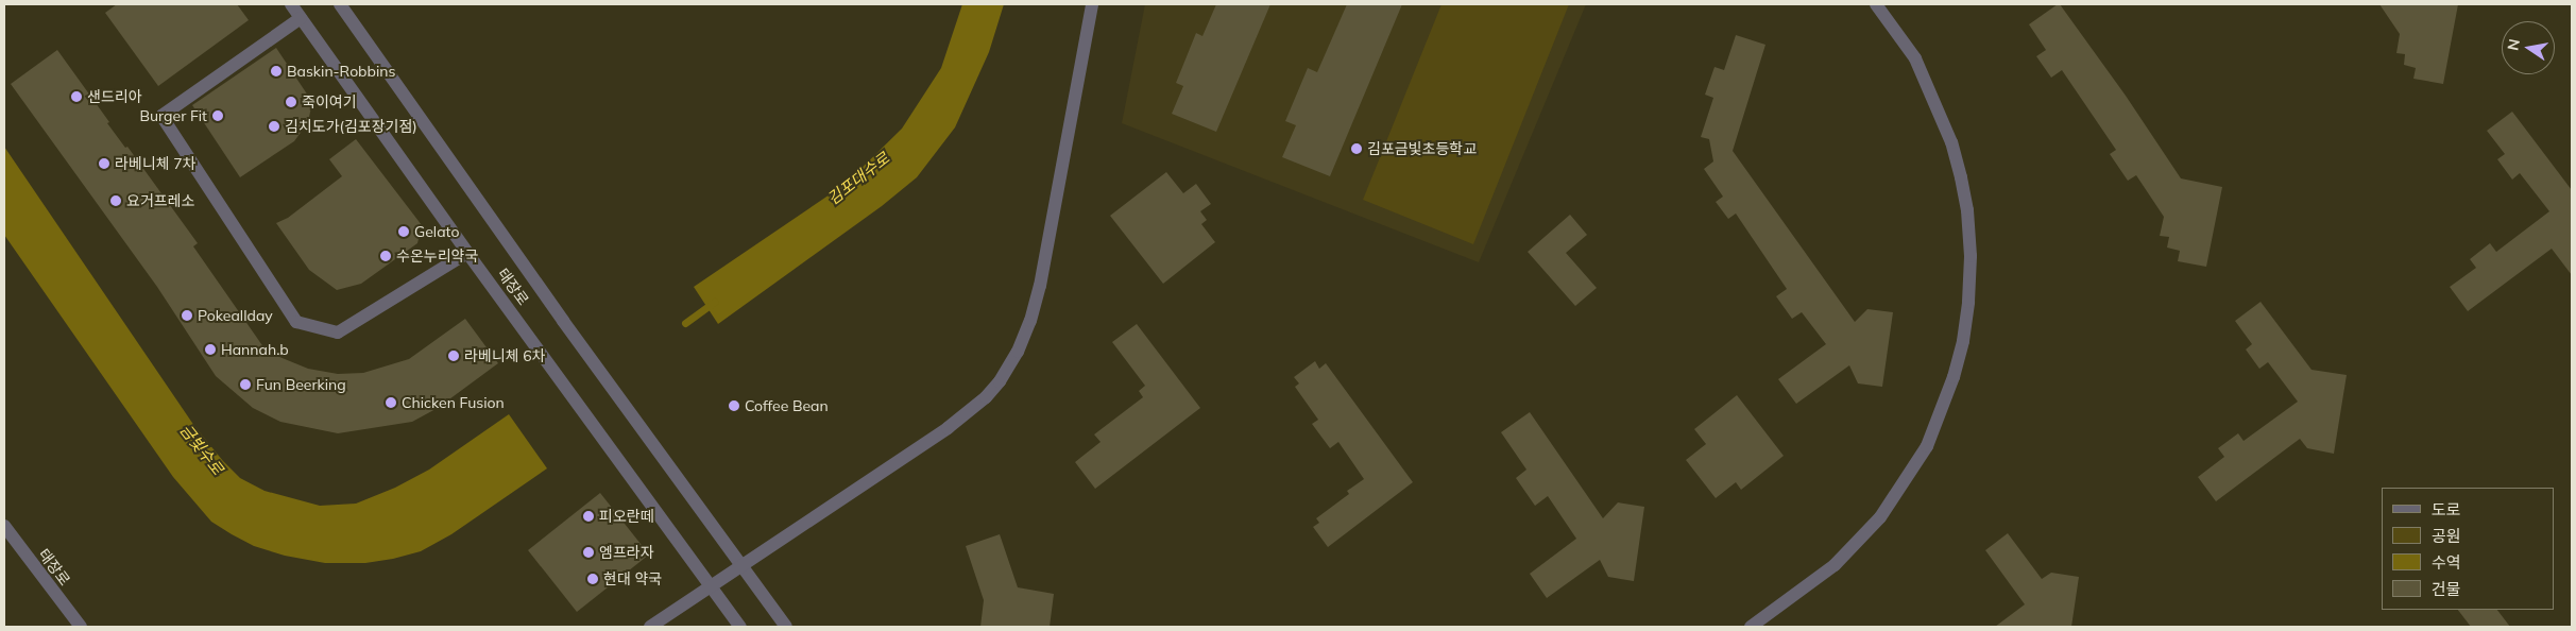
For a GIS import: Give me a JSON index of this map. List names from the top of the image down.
{
  "streets": {
    "street": ["태장로"]
  },
  "water": ["김포대수로", "금빛수로"],
  "places": [
    "Baskin-Robbins",
    "샌드리아",
    "죽이여기",
    "Burger Fit",
    "김치도가(김포장기점)",
    "김포금빛초등학교",
    "라베니체 7차",
    "요거프레소",
    "Gelato",
    "수온누리약국",
    "Pokeallday",
    "Hannah.b",
    "라베니체 6차",
    "Fun Beerking",
    "Chicken Fusion",
    "Coffee Bean",
    "피오란떼",
    "엠프라자",
    "현대 약국"
  ],
  "legend": [
    "도로",
    "공원",
    "수역",
    "건물"
  ],
  "north": "left"
}
